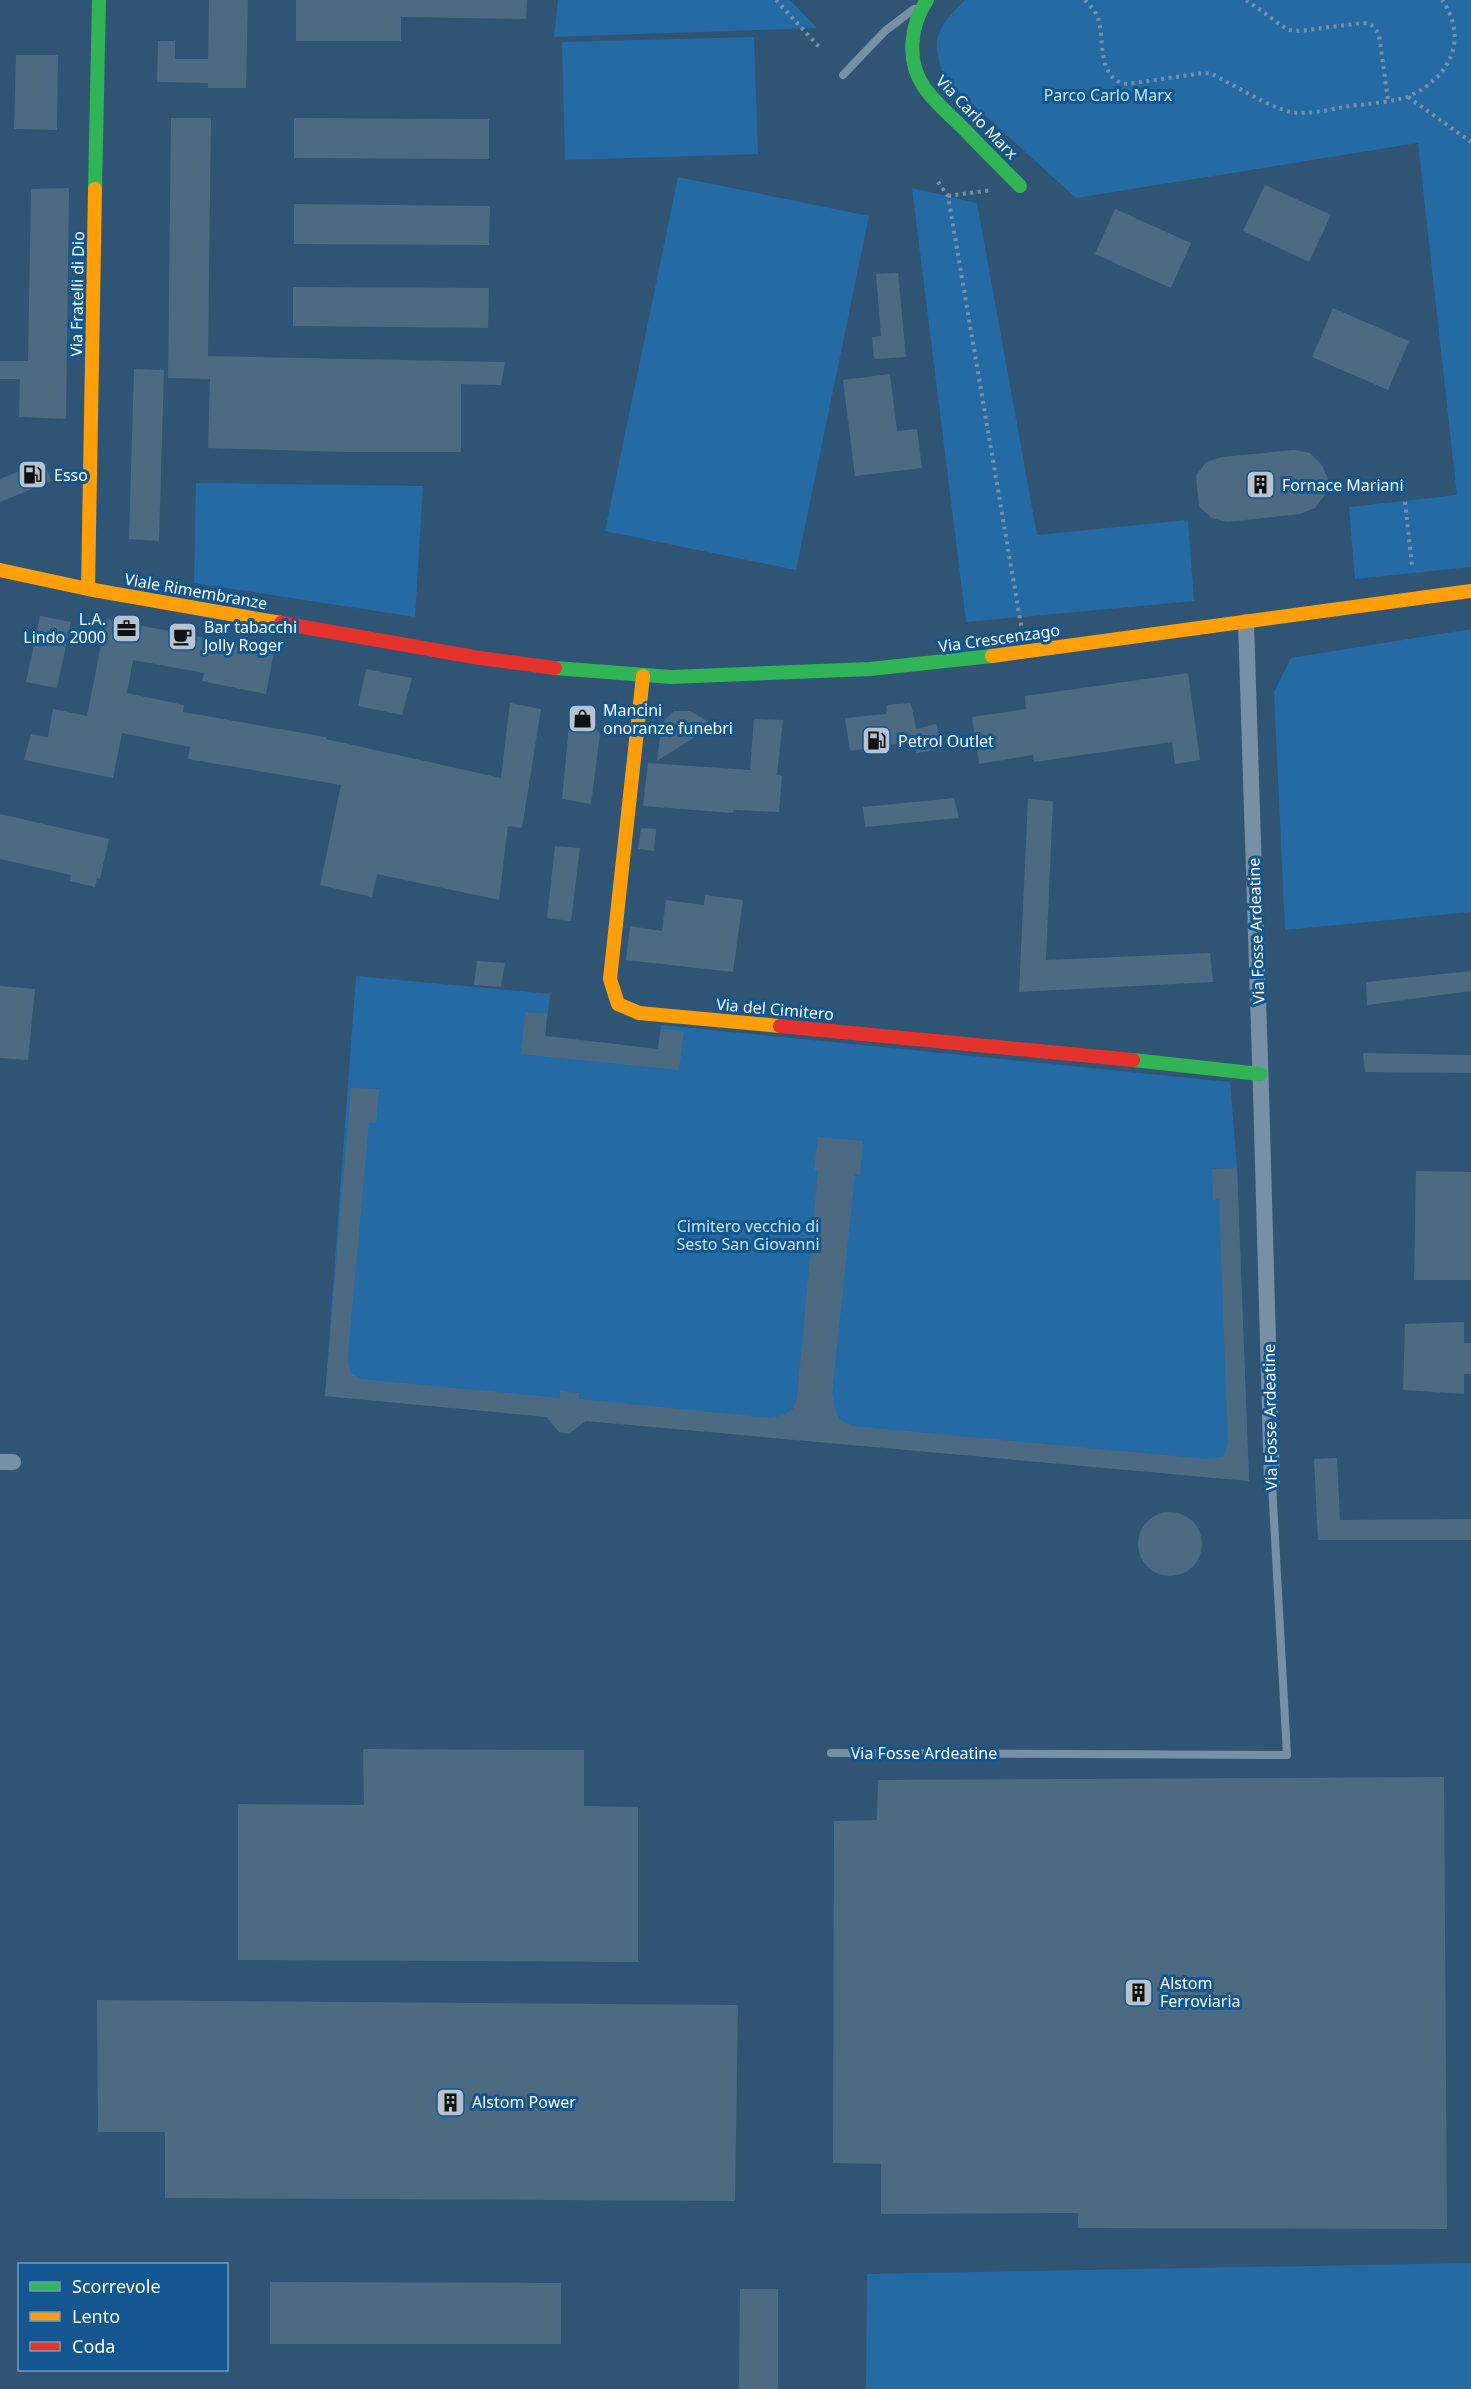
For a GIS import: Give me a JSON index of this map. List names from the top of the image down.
{
  "streets": {
    "street": [
      "Via Carlo Marx",
      "Via Fratelli di Dio",
      "Viale Rimembranze",
      "Via Crescenzago",
      "Via Fosse Ardeatine",
      "Via del Cimitero"
    ]
  },
  "crossings": [
    ["Via Fratelli di Dio", "Viale Rimembranze"],
    ["Viale Rimembranze", "Via Crescenzago"],
    ["Via Crescenzago", "Via Fosse Ardeatine"],
    ["Via Crescenzago", "Via del Cimitero"],
    ["Via Fosse Ardeatine", "Via del Cimitero"]
  ],
  "parks": ["Parco Carlo Marx", "Cimitero vecchio di Sesto San Giovanni"],
  "places": {
    "fuel station": ["Esso", "Petrol Outlet"],
    "building": ["Fornace Mariani", "Alstom Ferroviaria", "Alstom Power"],
    "office": ["L.A. Lindo 2000"],
    "cafe": ["Bar tabacchi Jolly Roger"],
    "shop": ["Mancini onoranze funebri"]
  },
  "legend": ["Scorrevole", "Lento", "Coda"]
}
